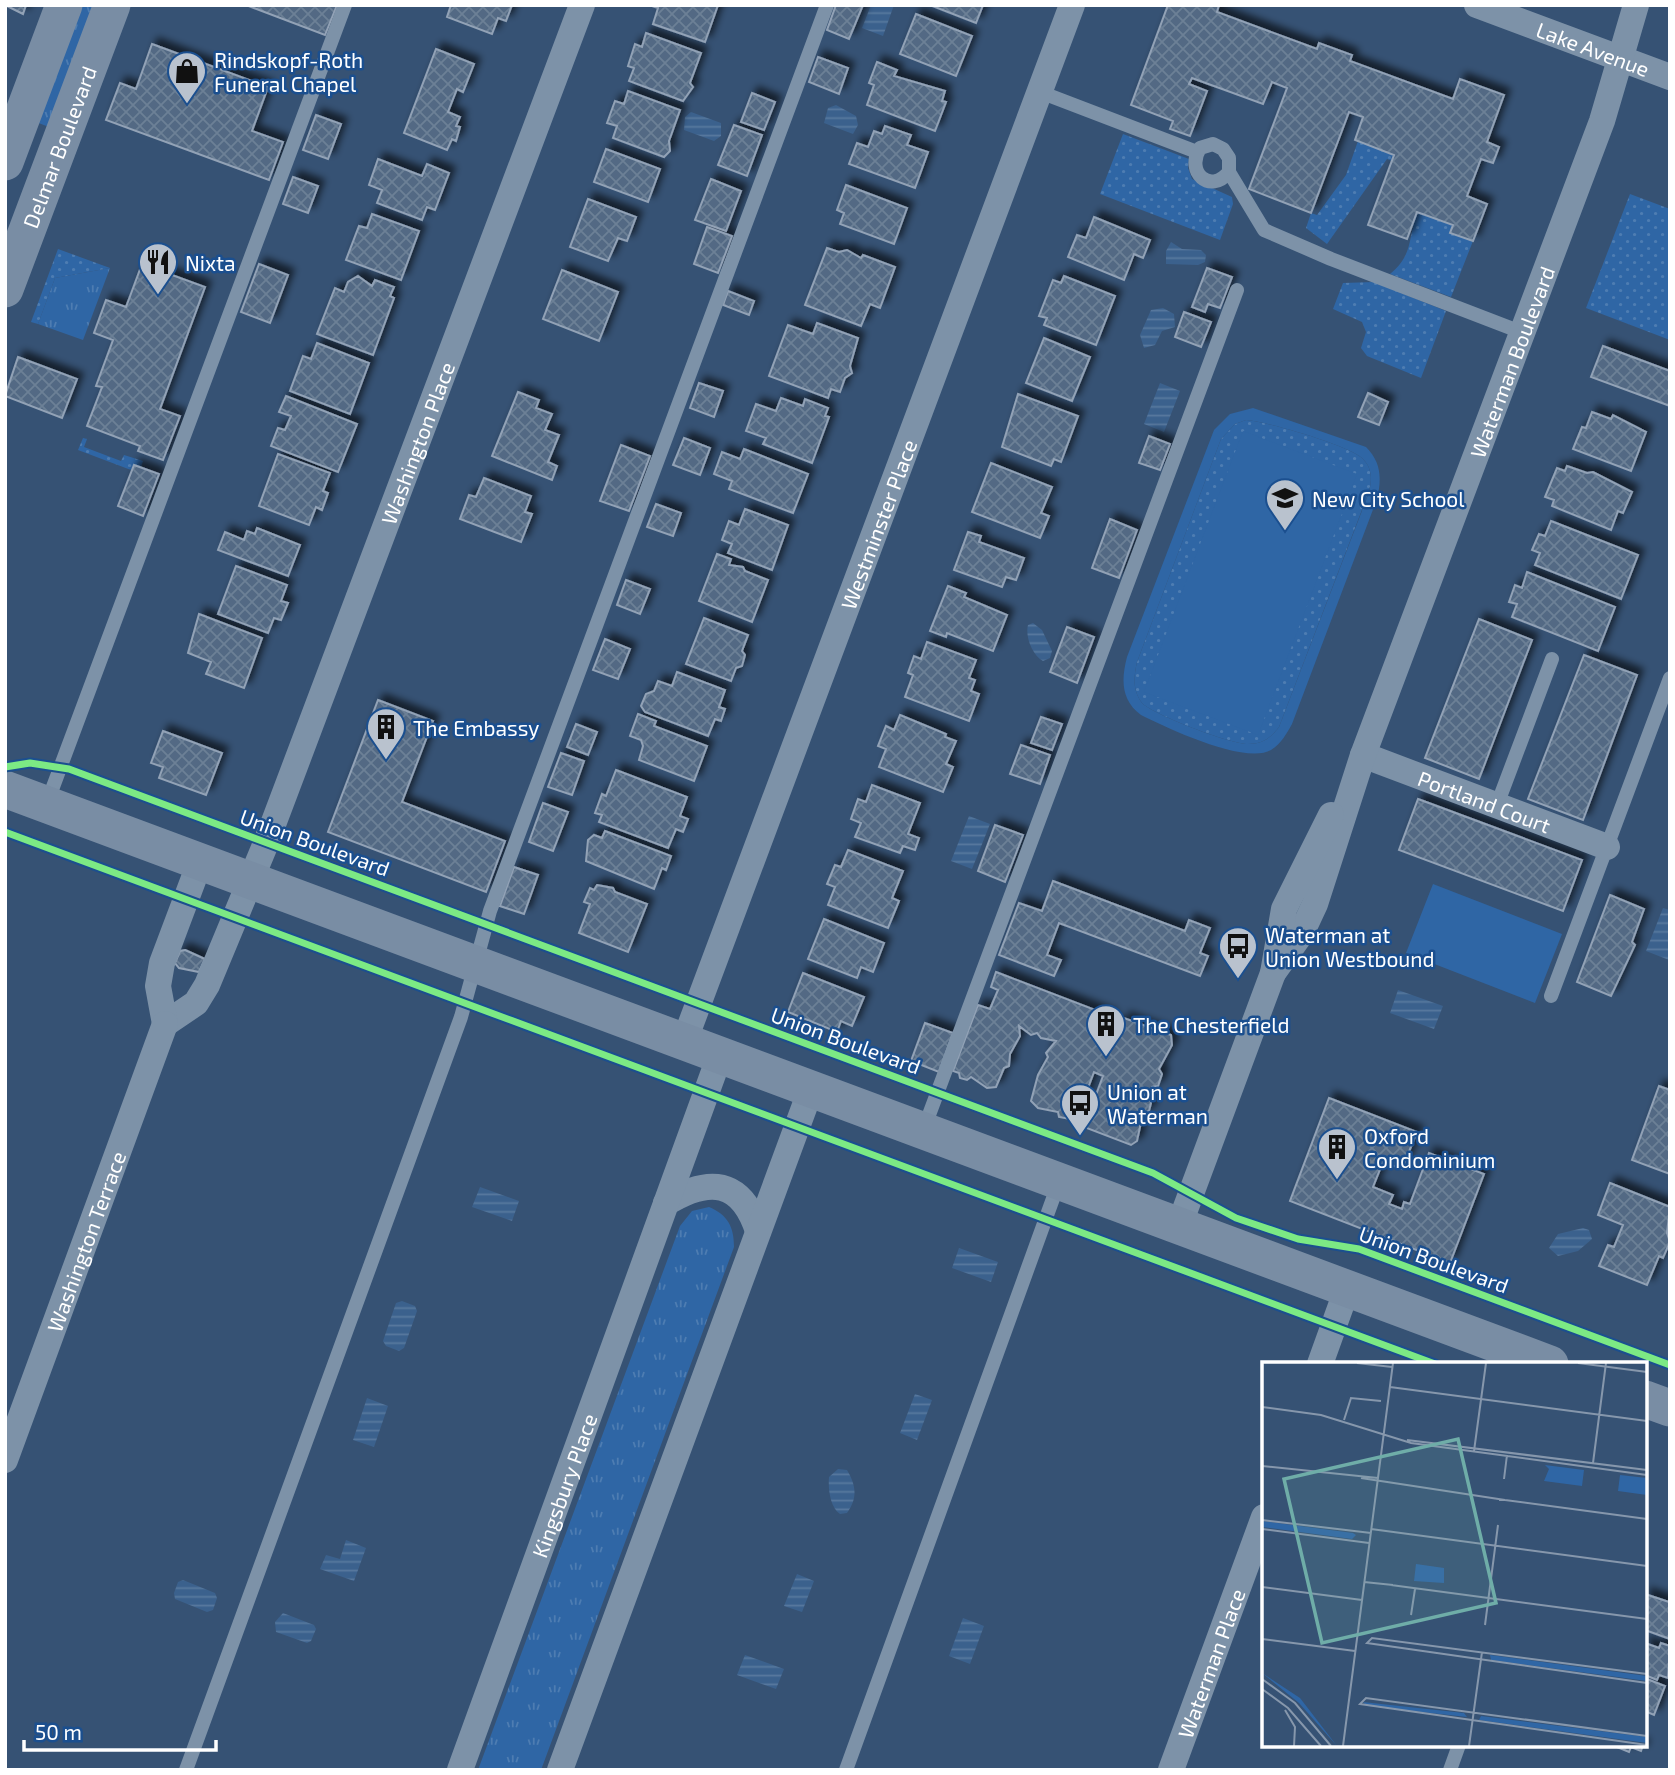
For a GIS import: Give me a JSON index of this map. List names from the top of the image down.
{
  "streets": {
    "main road": ["Delmar Boulevard"],
    "street": [
      "Lake Avenue",
      "Waterman Boulevard",
      "Washington Place",
      "Westminster Place",
      "Portland Court",
      "Washington Terrace",
      "Kingsbury Place",
      "Waterman Place"
    ],
    "cycle path": ["Union Boulevard"]
  },
  "crossings": [
    ["Lake Avenue", "Waterman Boulevard"],
    ["Waterman Boulevard", "Portland Court"],
    ["Washington Place", "Washington Terrace"]
  ],
  "places": {
    "shop": ["Rindskopf-Roth Funeral Chapel"],
    "restaurant": ["Nixta"],
    "school or university": ["New City School"],
    "building": ["The Embassy", "The Chesterfield", "Oxford Condominium"],
    "bus stop": ["Waterman at Union Westbound", "Union at Waterman"]
  },
  "scale_bar": "50 m"
}
